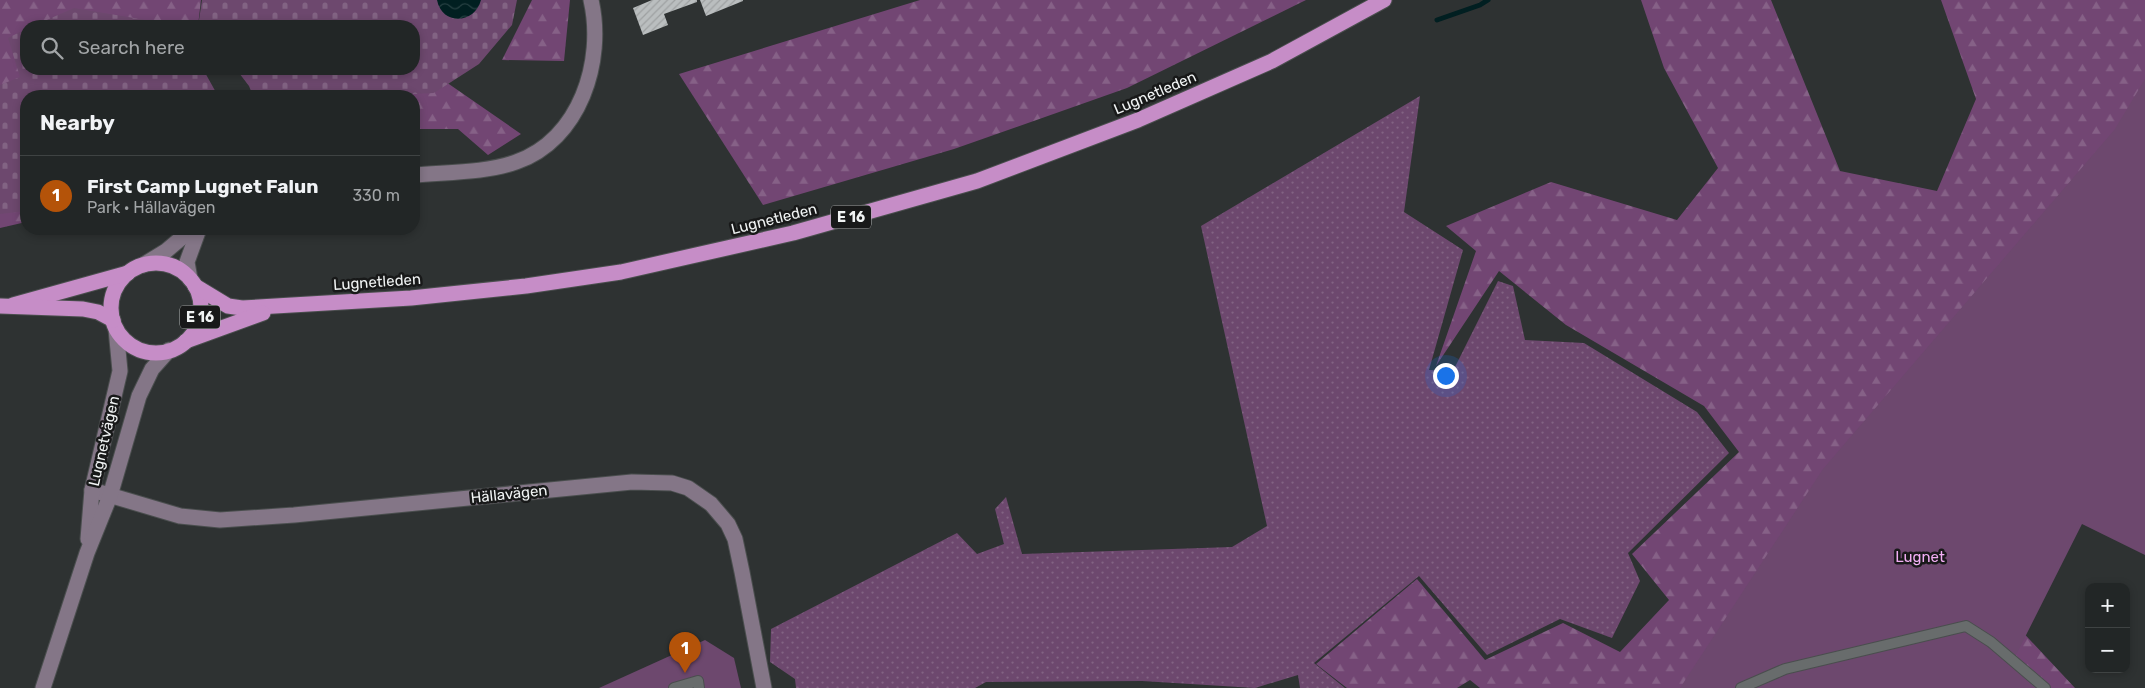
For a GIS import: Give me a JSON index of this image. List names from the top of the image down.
{
  "streets": {
    "highway": ["Lugnetleden", "E 16"],
    "street": ["Lugnetvägen", "Hällavägen"]
  },
  "crossings": [
    ["Lugnetleden", "E 16"],
    ["Lugnetleden", "Lugnetvägen"],
    ["E 16", "Lugnetvägen"],
    ["Lugnetvägen", "Hällavägen"]
  ],
  "parks": ["Lugnet"],
  "page": {
    "search": "Search here",
    "heading": "Nearby",
    "list": [
      {
        "mark": "1",
        "name": "First Camp Lugnet Falun",
        "note": "Park · Hällavägen",
        "value": "330 m"
      }
    ],
    "map_buttons": ["+", "−"],
    "pins": "1"
  }
}
